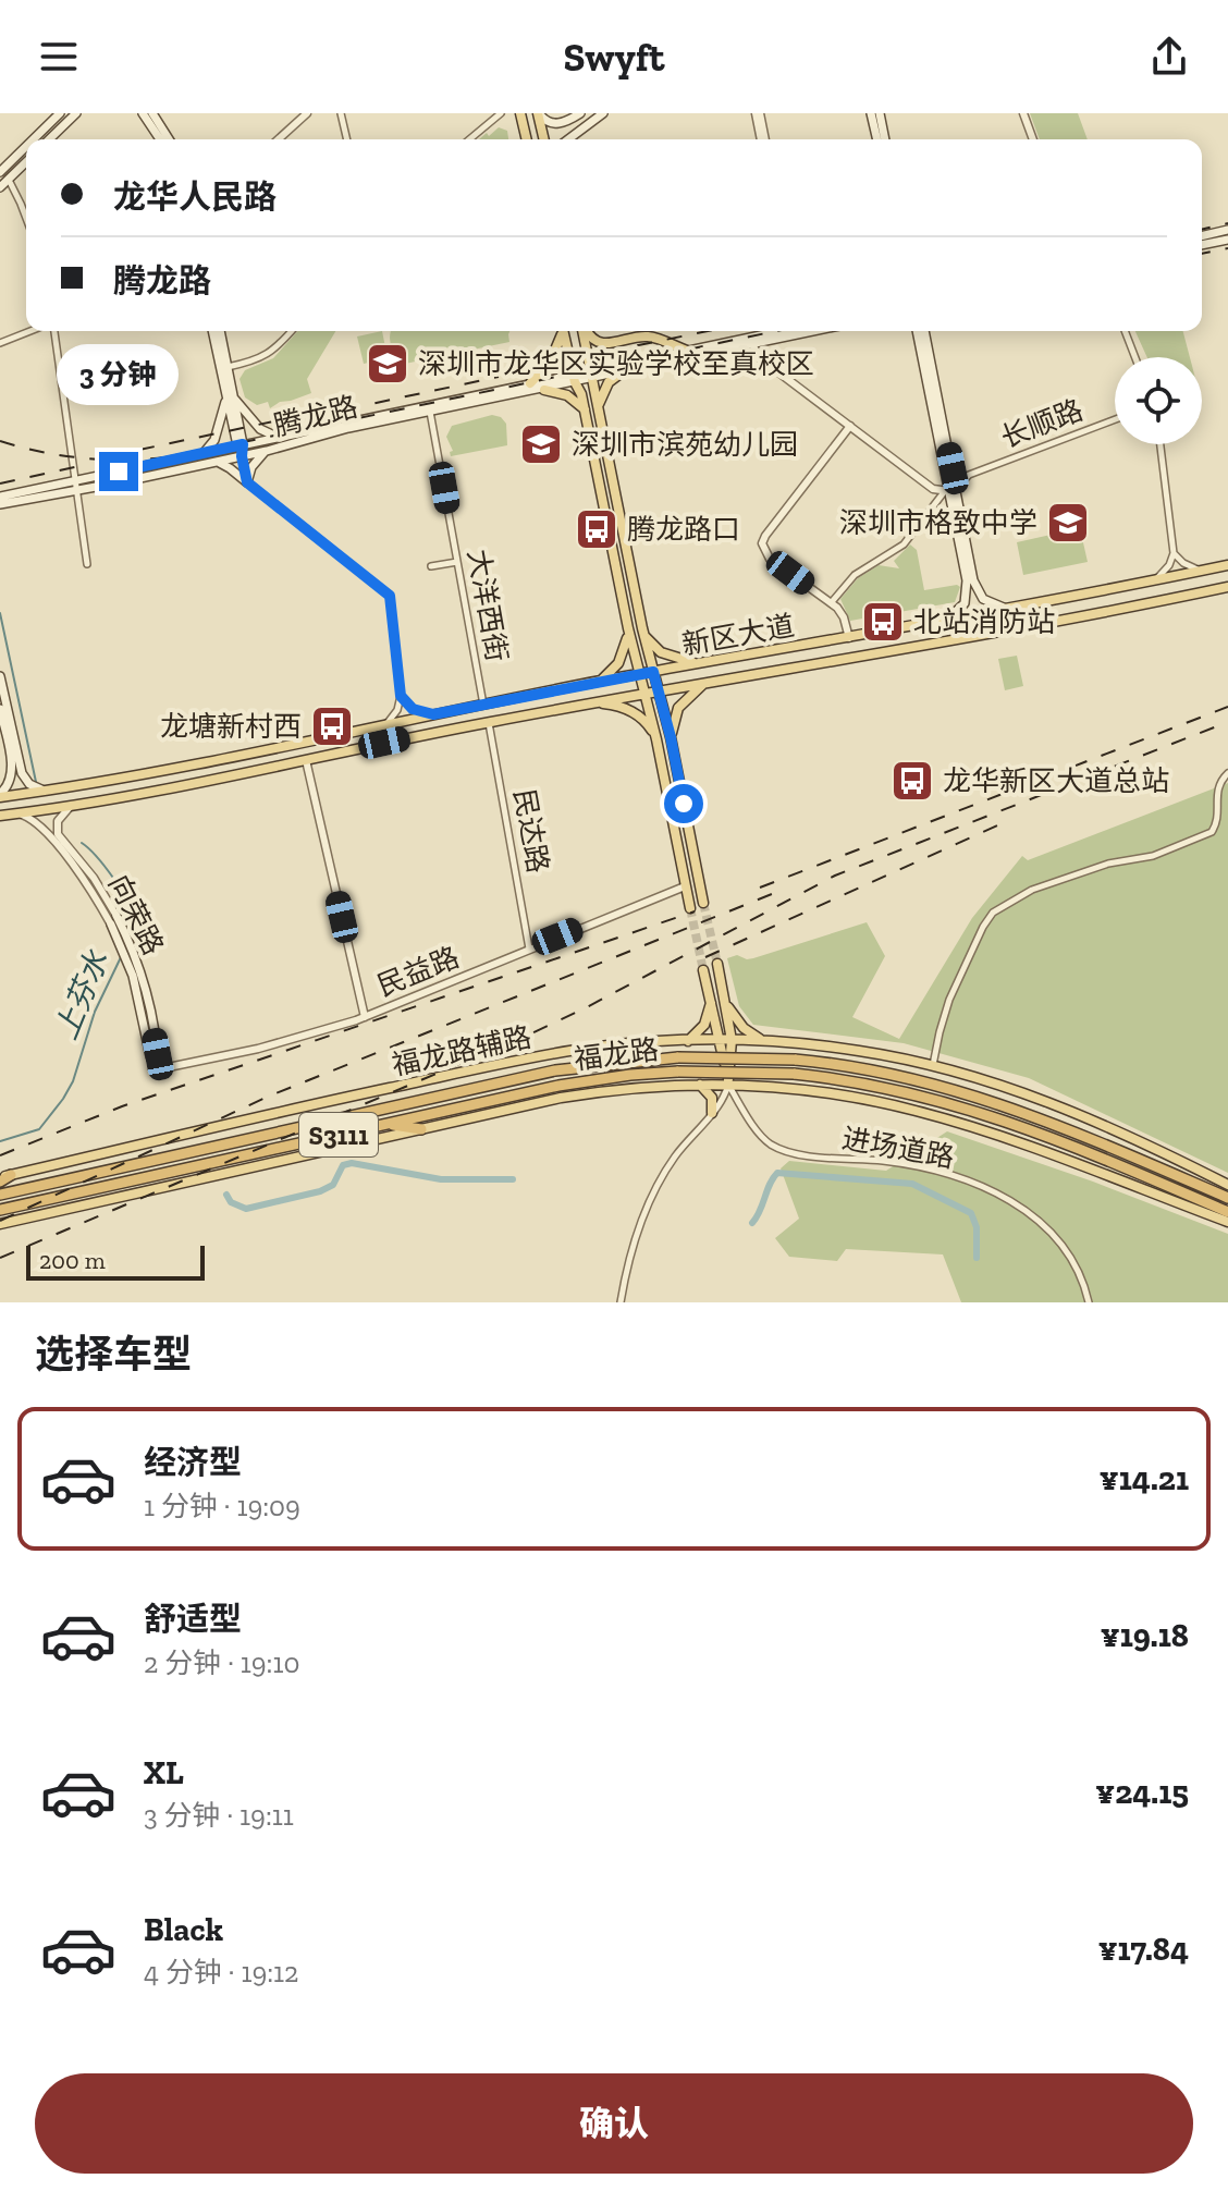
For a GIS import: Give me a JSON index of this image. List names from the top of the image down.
{
  "streets": {
    "highway": ["福龙路", "S3111"],
    "main road": [
      "腾龙路",
      "新区大道",
      "向荣路",
      "福龙路辅路"
    ],
    "street": [
      "长顺路",
      "大洋西街",
      "民达路",
      "民益路",
      "进场道路"
    ]
  },
  "crossings": [
    ["腾龙路", "大洋西街"],
    ["大洋西街", "新区大道"],
    ["新区大道", "民达路"],
    ["新区大道", "向荣路"],
    ["民达路", "民益路"],
    ["向荣路", "民益路"]
  ],
  "water": ["上芬水"],
  "places": {
    "school or university": ["深圳市龙华区实验学校至真校区", "深圳市滨苑幼儿园", "深圳市格致中学"],
    "bus stop": [
      "腾龙路口",
      "北站消防站",
      "龙塘新村西",
      "龙华新区大道总站"
    ]
  },
  "scale_bar": "200 m",
  "page": {
    "header": "Swyft",
    "banner": ["龙华人民路", "腾龙路"],
    "bubble": "3 分钟",
    "scale": "200 m",
    "heading": "选择车型",
    "list": [
      {
        "name": "经济型",
        "note": "1 分钟 · 19:09",
        "value": "¥14.21"
      },
      {
        "name": "舒适型",
        "note": "2 分钟 · 19:10",
        "value": "¥19.18"
      },
      {
        "name": "XL",
        "note": "3 分钟 · 19:11",
        "value": "¥24.15"
      },
      {
        "name": "Black",
        "note": "4 分钟 · 19:12",
        "value": "¥17.84"
      }
    ],
    "buttons": "确认"
  }
}
